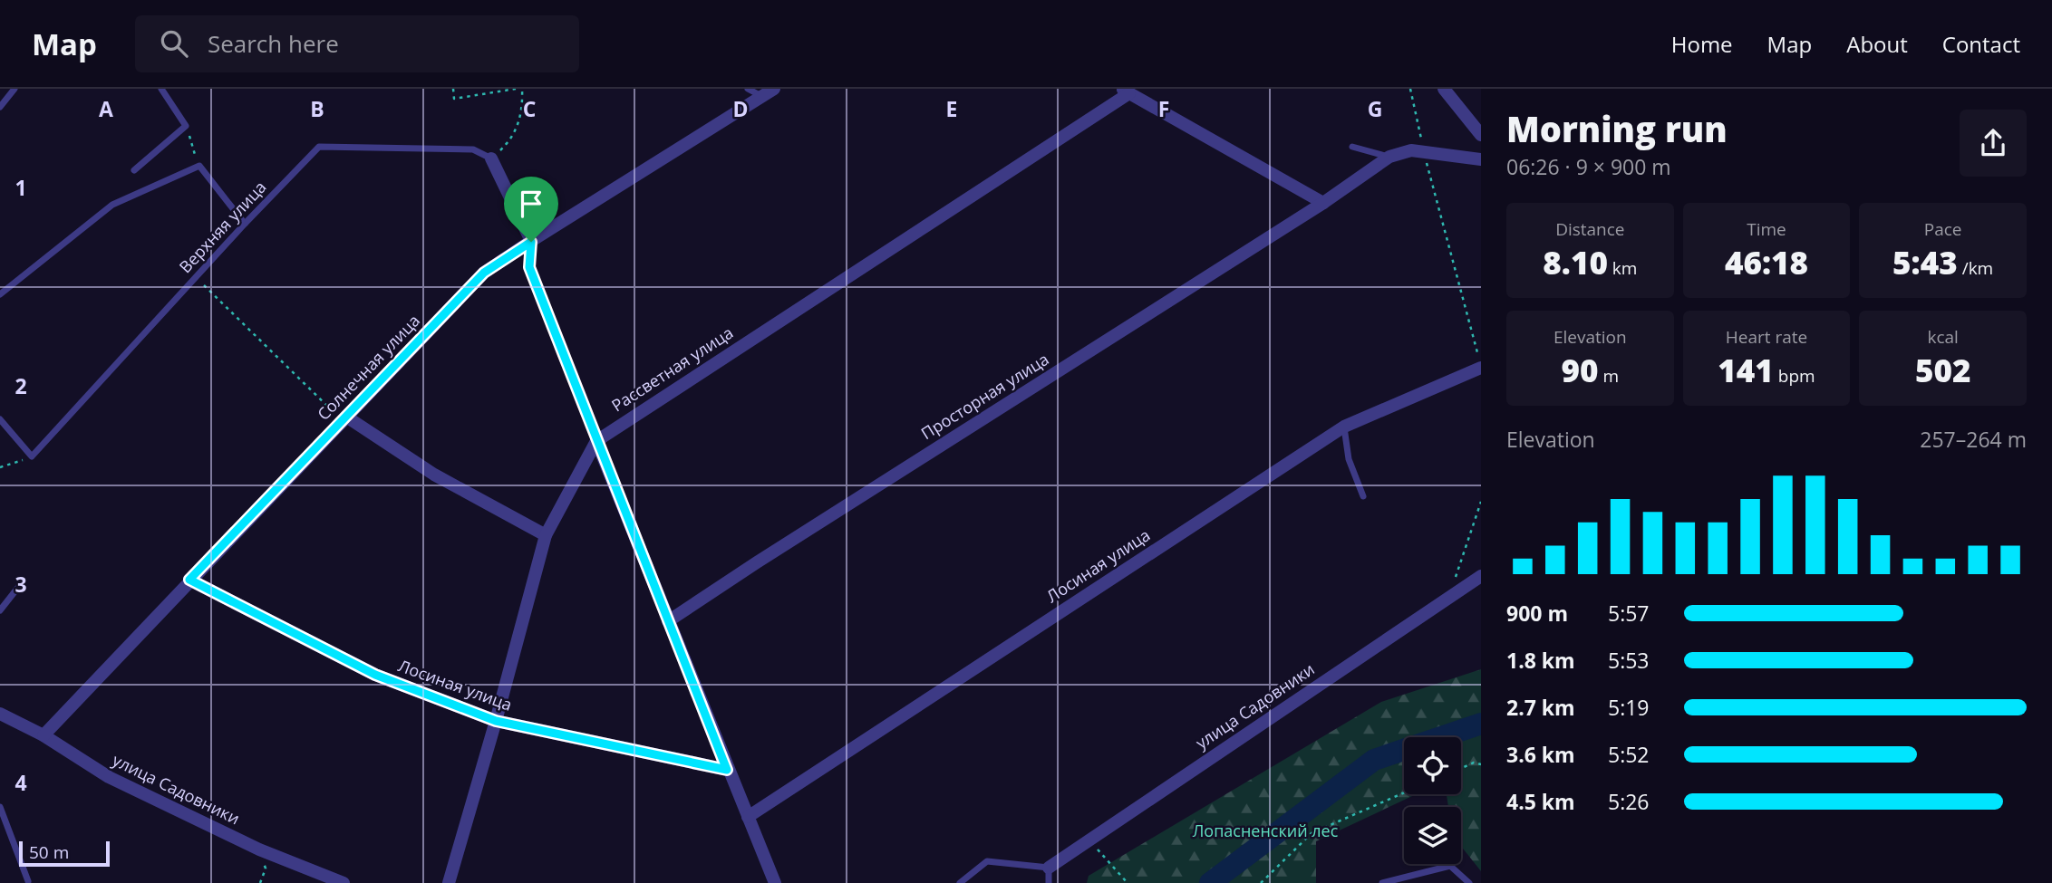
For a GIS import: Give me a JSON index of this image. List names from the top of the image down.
{
  "streets": {
    "street": [
      "Солнечная улица",
      "Рассветная улица",
      "Просторная улица",
      "Лосиная улица",
      "улица Садовники"
    ],
    "lane": ["Верхняя улица"]
  },
  "crossings": [
    ["Солнечная улица", "Лосиная улица"],
    ["Солнечная улица", "улица Садовники"],
    ["Рассветная улица", "Лосиная улица"]
  ],
  "parks": ["Лопасненский лес"],
  "scale_bar": "50 m",
  "page": {
    "header": "Map",
    "search": "Search here",
    "nav": [
      "Home",
      "Map",
      "About",
      "Contact"
    ],
    "heading": ["Morning run", "06:26 · 9 × 900 m"],
    "stats": [
      ["Distance", "8.10 km"],
      ["Time", "46:18"],
      ["Pace", "5:43 /km"],
      ["Elevation", "90 m"],
      ["Heart rate", "141 bpm"],
      ["kcal", "502"]
    ],
    "chart": ["Elevation", "257–264 m"],
    "list": [
      {
        "name": "900 m",
        "note": "5:57"
      },
      {
        "name": "1.8 km",
        "note": "5:53"
      },
      {
        "name": "2.7 km",
        "note": "5:19"
      },
      {
        "name": "3.6 km",
        "note": "5:52"
      },
      {
        "name": "4.5 km",
        "note": "5:26"
      }
    ],
    "scale": "50 m"
  },
  "grid": {
    "columns": [
      "A",
      "B",
      "C",
      "D",
      "E",
      "F",
      "G"
    ],
    "rows": [
      "1",
      "2",
      "3",
      "4"
    ]
  }
}
